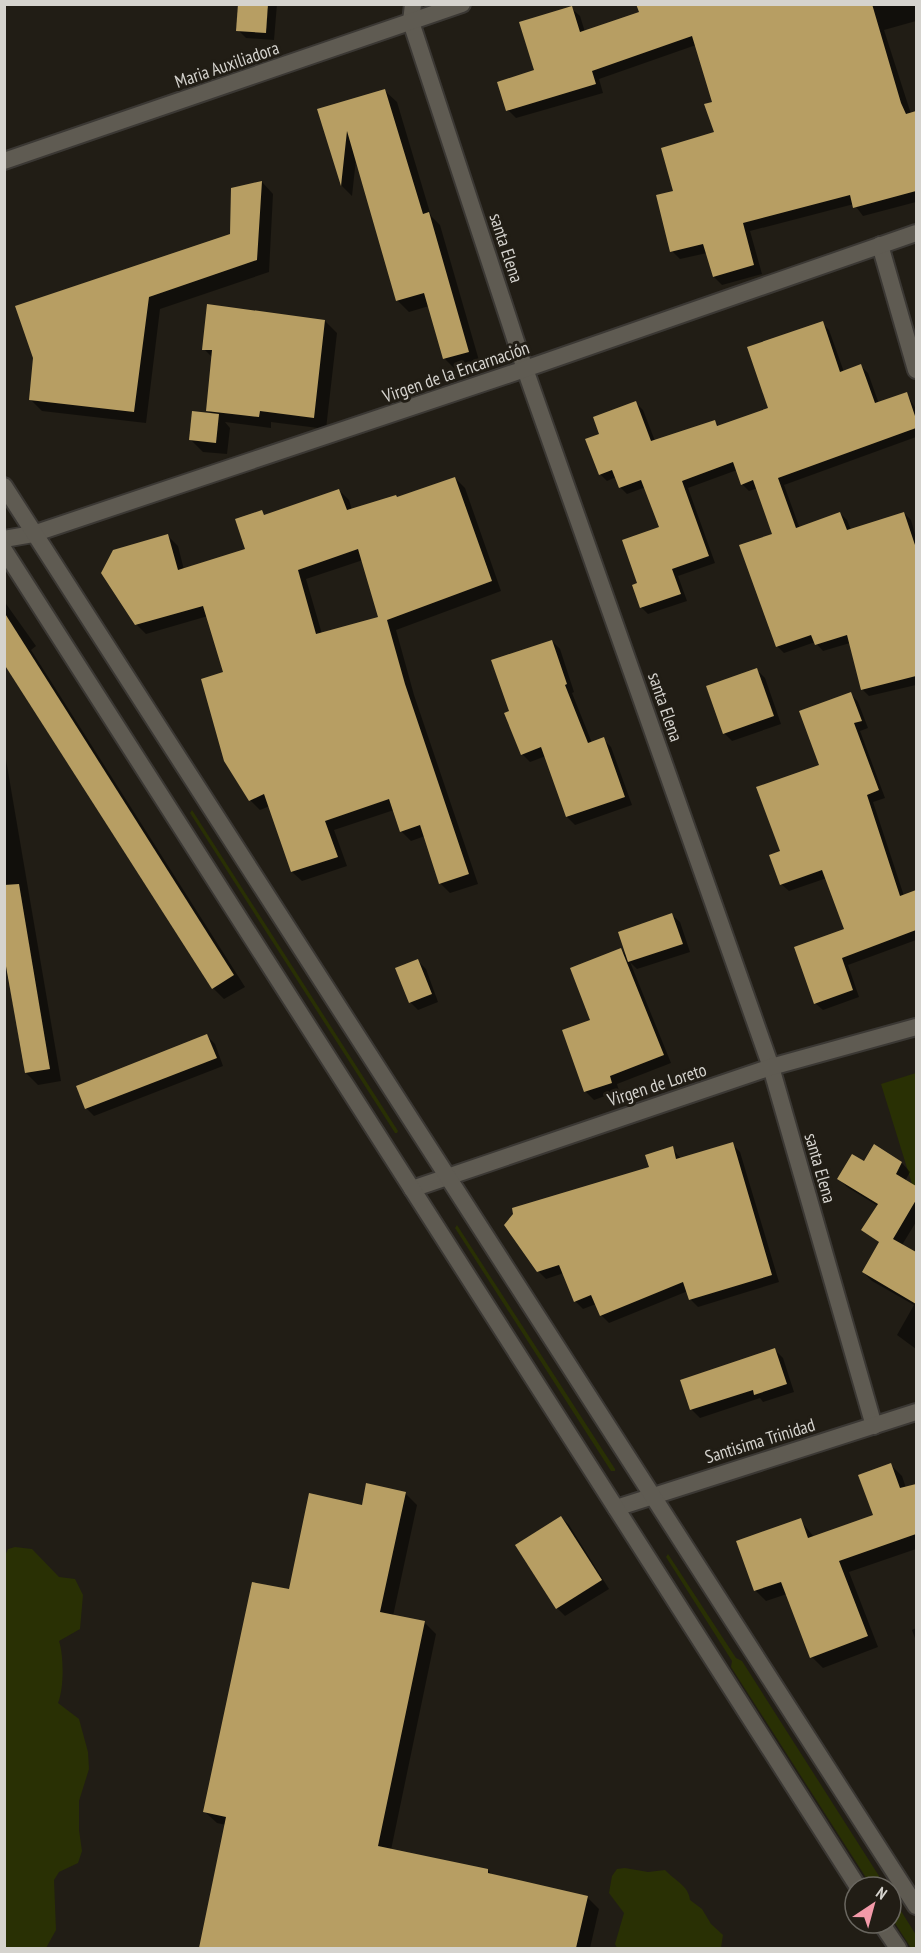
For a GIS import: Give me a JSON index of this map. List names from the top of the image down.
{
  "streets": {
    "street": [
      "Maria Auxiliadora",
      "santa Elena",
      "Virgen de la Encarnación",
      "Virgen de Loreto",
      "Santisima Trinidad"
    ]
  },
  "crossings": [
    ["Maria Auxiliadora", "santa Elena"],
    ["santa Elena", "Virgen de la Encarnación"],
    ["santa Elena", "Virgen de Loreto"],
    ["santa Elena", "Santisima Trinidad"]
  ],
  "north": "top right"
}
